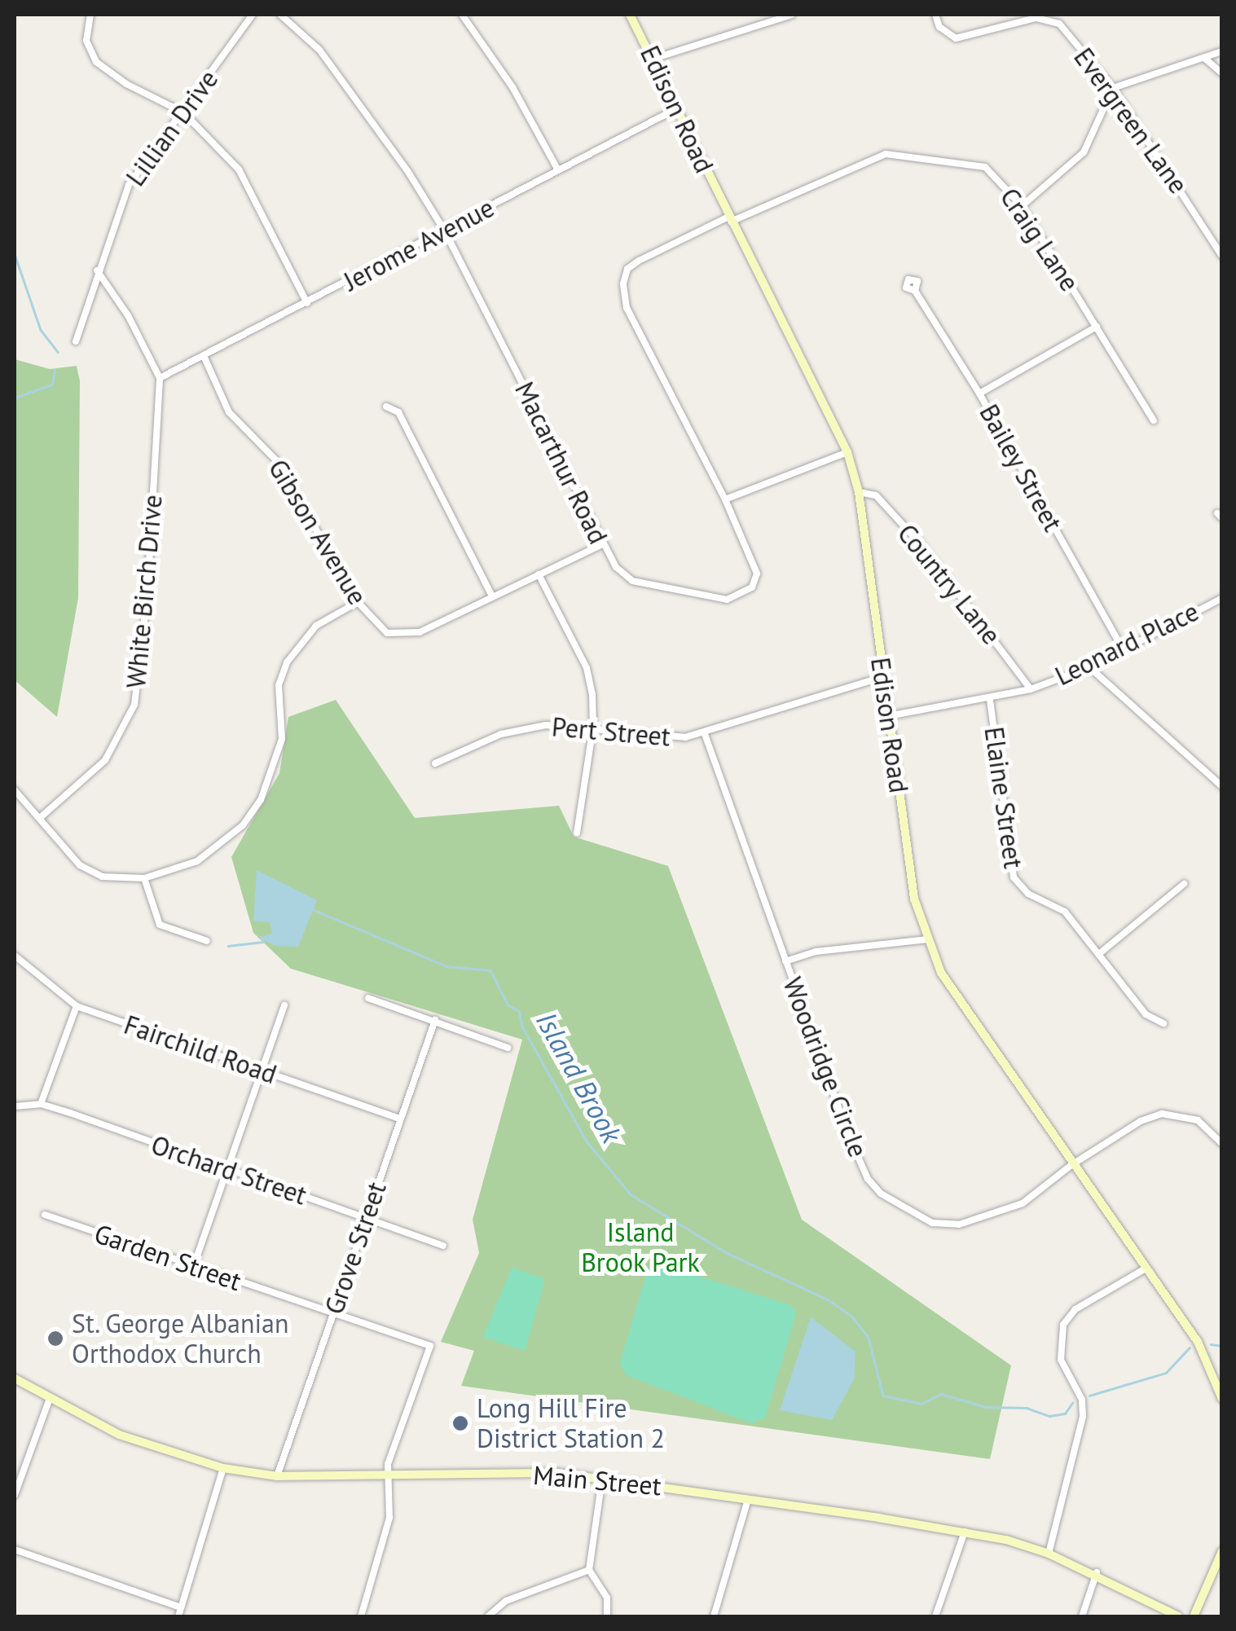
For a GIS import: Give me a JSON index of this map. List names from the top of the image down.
{
  "streets": {
    "street": [
      "Edison Road",
      "Evergreen Lane",
      "Lillian Drive",
      "Craig Lane",
      "Jerome Avenue",
      "Macarthur Road",
      "Bailey Street",
      "Gibson Avenue",
      "Country Lane",
      "White Birch Drive",
      "Leonard Place",
      "Pert Street",
      "Elaine Street",
      "Fairchild Road",
      "Woodridge Circle",
      "Orchard Street",
      "Grove Street",
      "Garden Street",
      "Main Street"
    ]
  },
  "crossings": [
    ["Edison Road", "Craig Lane"],
    ["Edison Road", "Jerome Avenue"],
    ["Edison Road", "Macarthur Road"],
    ["Edison Road", "Country Lane"],
    ["Edison Road", "Leonard Place"],
    ["Edison Road", "Pert Street"],
    ["Edison Road", "Woodridge Circle"],
    ["Craig Lane", "Macarthur Road"],
    ["Jerome Avenue", "Macarthur Road"],
    ["Jerome Avenue", "Gibson Avenue"],
    ["Jerome Avenue", "White Birch Drive"],
    ["Macarthur Road", "Gibson Avenue"],
    ["Bailey Street", "Leonard Place"],
    ["Country Lane", "Leonard Place"],
    ["Leonard Place", "Elaine Street"],
    ["Pert Street", "Woodridge Circle"],
    ["Fairchild Road", "Grove Street"],
    ["Orchard Street", "Grove Street"],
    ["Grove Street", "Garden Street"],
    ["Grove Street", "Main Street"],
    ["Garden Street", "Main Street"]
  ],
  "water": ["Island Brook"],
  "parks": ["Island Brook Park"],
  "places": ["St. George Albanian Orthodox Church", "Long Hill Fire District Station 2"]
}
